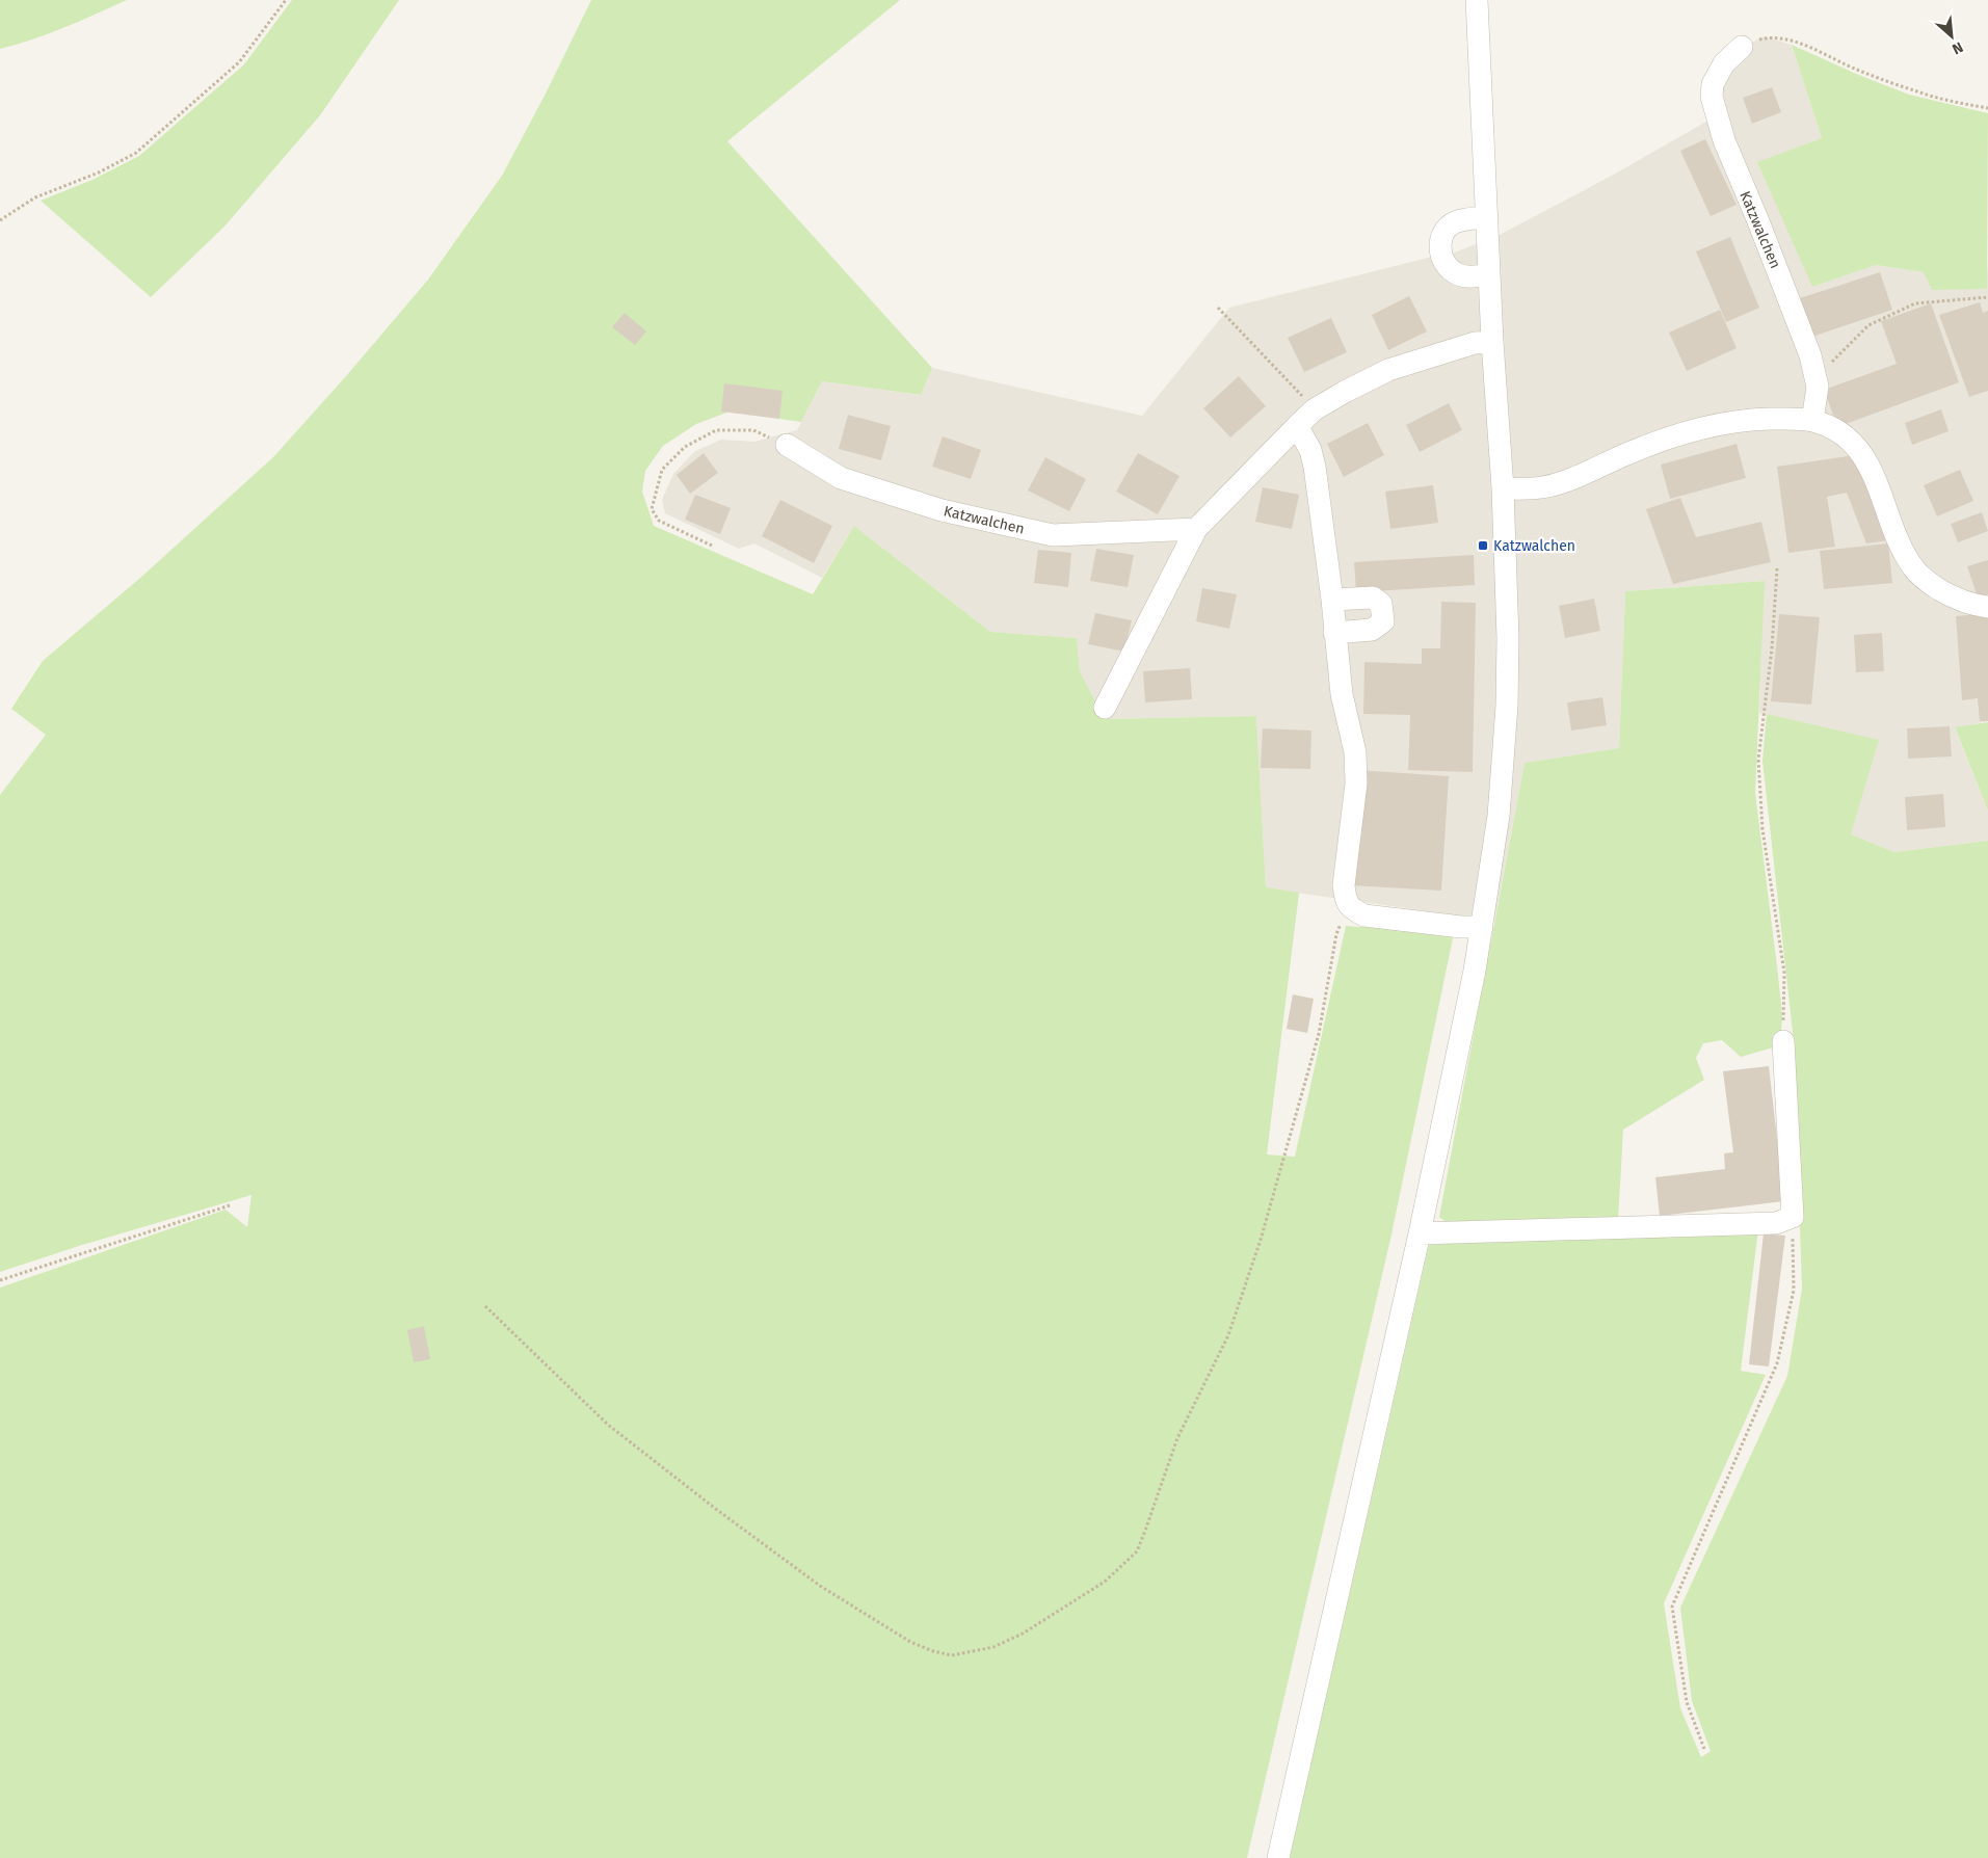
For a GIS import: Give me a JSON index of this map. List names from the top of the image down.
{
  "streets": {
    "street": ["Katzwalchen"]
  },
  "places": {
    "transit": ["Katzwalchen"]
  },
  "north": "bottom right"
}
